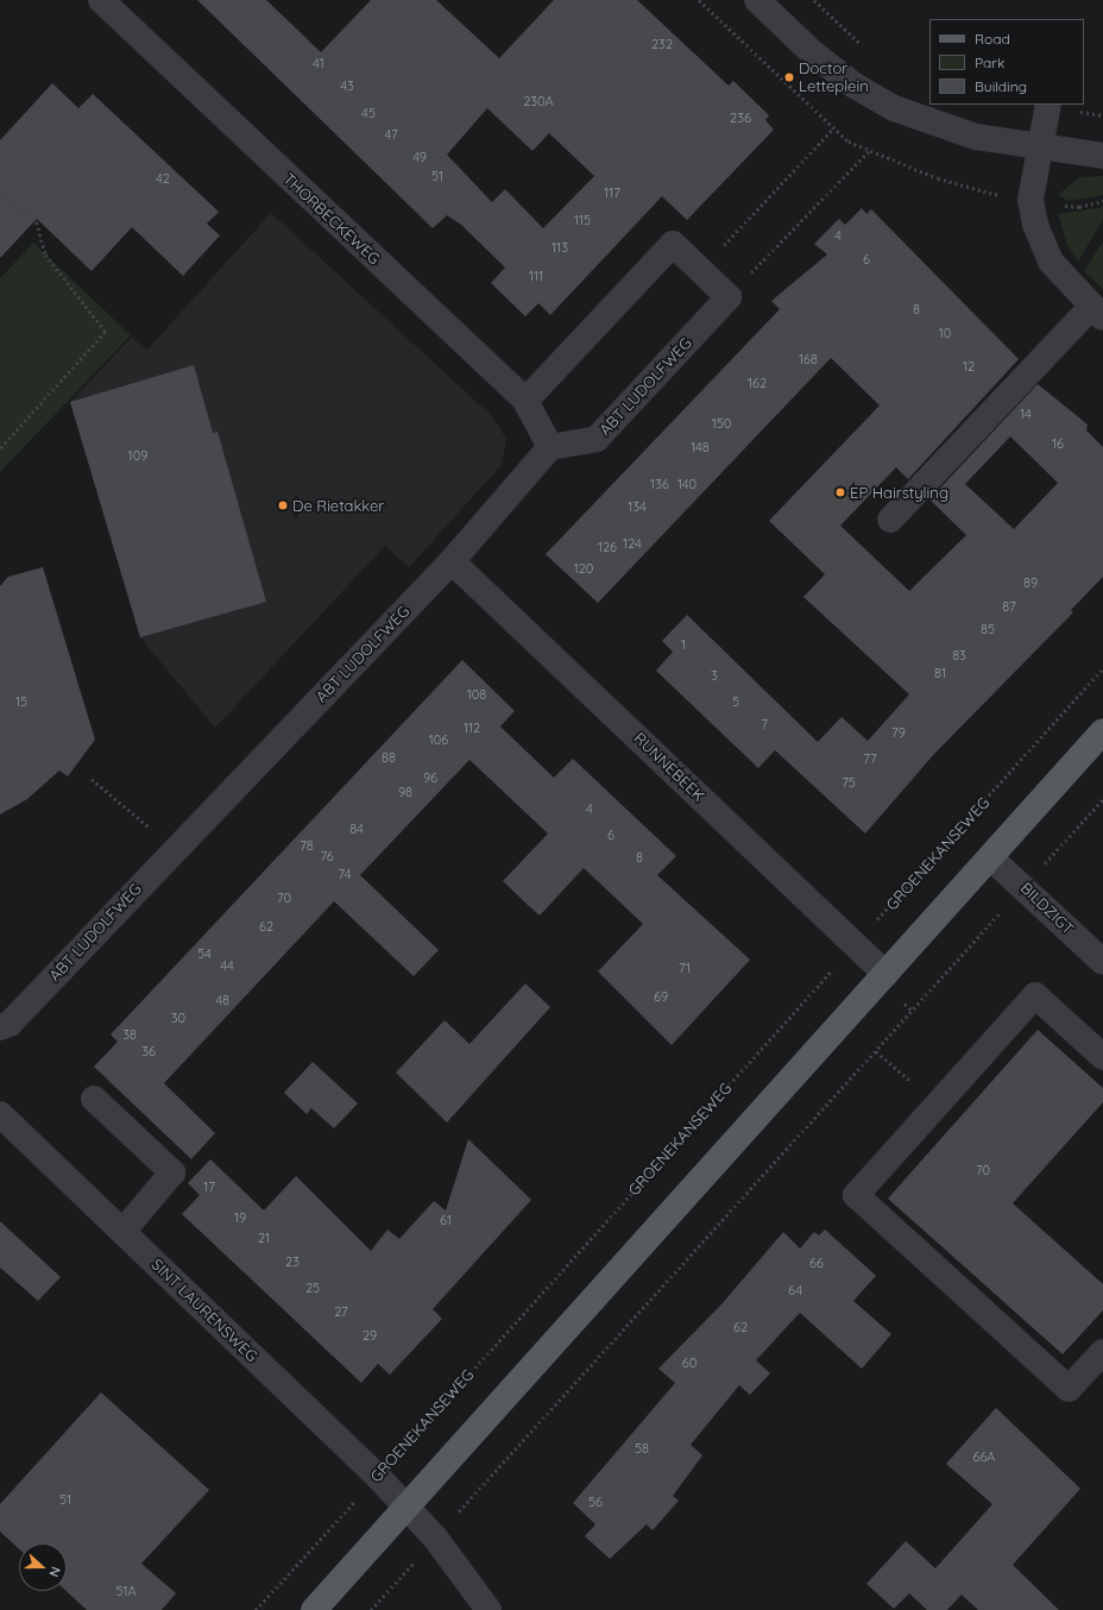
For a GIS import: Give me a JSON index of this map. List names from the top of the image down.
{
  "streets": {
    "street": [
      "THORBECKEWEG",
      "ABT LUDOLFWEG",
      "RUNNEBEEK",
      "BILDZIGT",
      "SINT LAURENSWEG"
    ],
    "path": ["GROENEKANSEWEG"]
  },
  "crossings": [
    ["THORBECKEWEG", "ABT LUDOLFWEG"],
    ["ABT LUDOLFWEG", "RUNNEBEEK"],
    ["RUNNEBEEK", "GROENEKANSEWEG"],
    ["GROENEKANSEWEG", "SINT LAURENSWEG"]
  ],
  "places": ["Doctor Letteplein", "EP Hairstyling", "De Rietakker"],
  "house_numbers": [
    "232",
    "41",
    "43",
    "230A",
    "45",
    "236",
    "47",
    "49",
    "51",
    "42",
    "117",
    "115",
    "4",
    "113",
    "6",
    "111",
    "8",
    "10",
    "168",
    "12",
    "162",
    "14",
    "150",
    "16",
    "148",
    "109",
    "136",
    "140",
    "134",
    "124",
    "126",
    "120",
    "89",
    "87",
    "85",
    "1",
    "83",
    "81",
    "3",
    "108",
    "15",
    "5",
    "7",
    "112",
    "79",
    "106",
    "88",
    "77",
    "96",
    "75",
    "98",
    "4",
    "84",
    "6",
    "78",
    "76",
    "8",
    "74",
    "70",
    "62",
    "54",
    "44",
    "71",
    "69",
    "48",
    "30",
    "38",
    "36",
    "70",
    "17",
    "19",
    "61",
    "21",
    "23",
    "66",
    "25",
    "64",
    "27",
    "62",
    "29",
    "60",
    "58",
    "66A",
    "51",
    "56",
    "51A"
  ],
  "legend": ["Road", "Park", "Building"],
  "north": "right"
}
